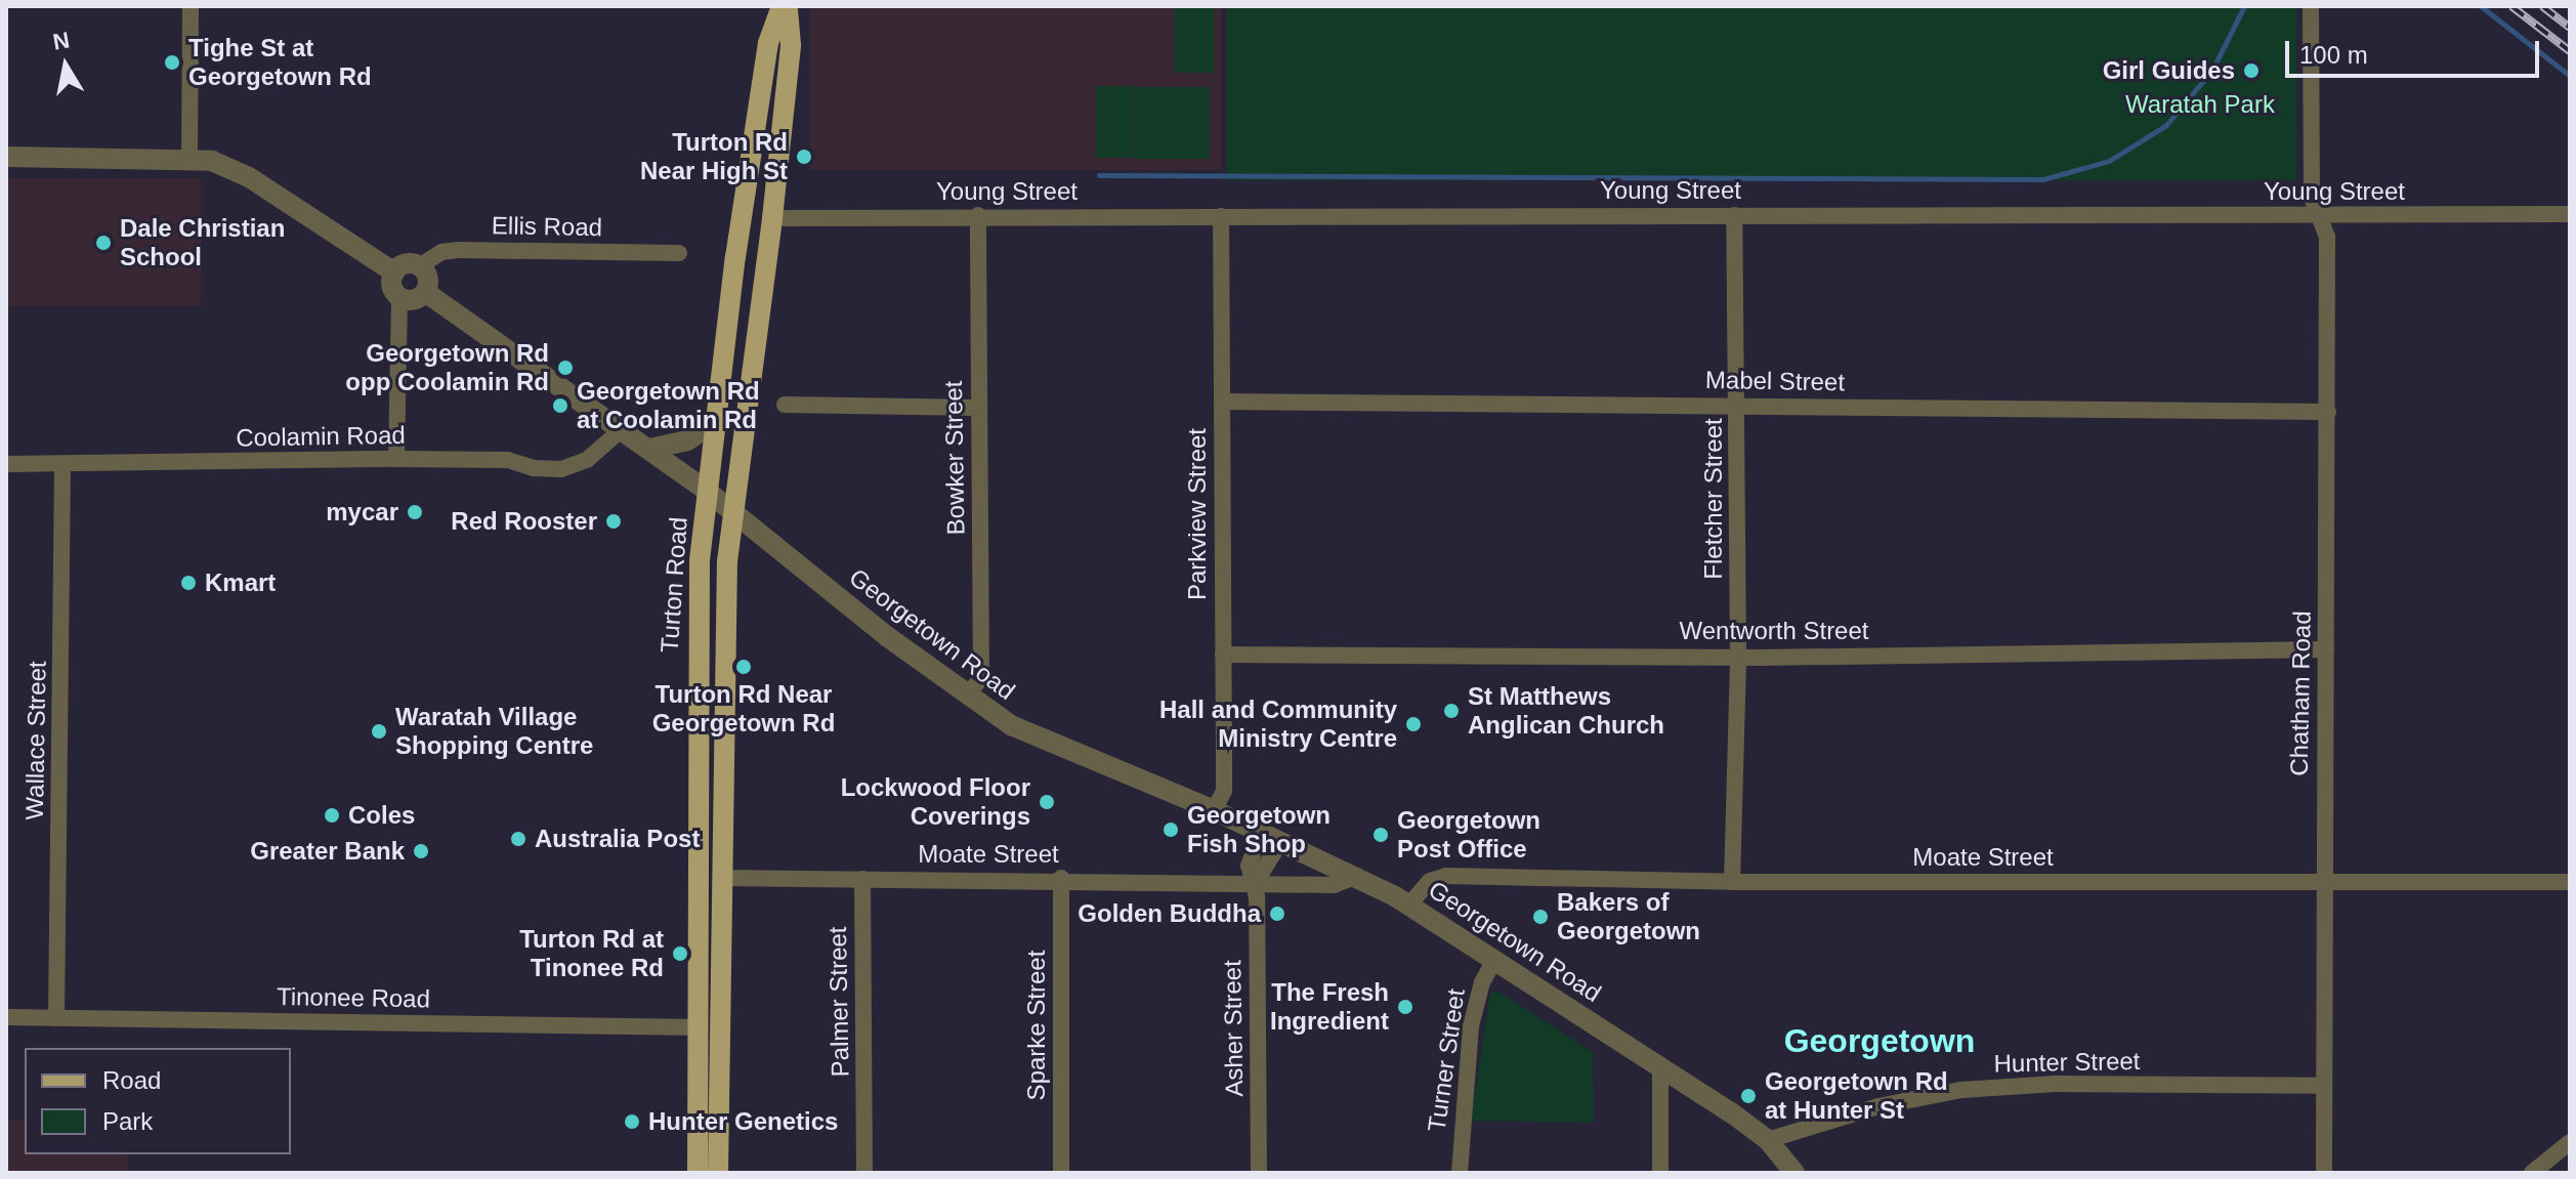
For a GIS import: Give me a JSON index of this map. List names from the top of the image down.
{
  "streets": {
    "main road": ["Turton Road"],
    "street": [
      "Young Street",
      "Ellis Road",
      "Mabel Street",
      "Coolamin Road",
      "Bowker Street",
      "Fletcher Street",
      "Parkview Street",
      "Wentworth Street",
      "Georgetown Road",
      "Chatham Road",
      "Wallace Street",
      "Moate Street",
      "Tinonee Road",
      "Palmer Street",
      "Sparke Street",
      "Asher Street",
      "Turner Street",
      "Hunter Street"
    ]
  },
  "crossings": [
    ["Young Street", "Bowker Street"],
    ["Young Street", "Fletcher Street"],
    ["Young Street", "Parkview Street"],
    ["Young Street", "Turton Road"],
    ["Young Street", "Chatham Road"],
    ["Ellis Road", "Georgetown Road"],
    ["Mabel Street", "Fletcher Street"],
    ["Mabel Street", "Parkview Street"],
    ["Mabel Street", "Chatham Road"],
    ["Coolamin Road", "Georgetown Road"],
    ["Coolamin Road", "Wallace Street"],
    ["Bowker Street", "Georgetown Road"],
    ["Fletcher Street", "Wentworth Street"],
    ["Fletcher Street", "Moate Street"],
    ["Parkview Street", "Wentworth Street"],
    ["Parkview Street", "Georgetown Road"],
    ["Turton Road", "Georgetown Road"],
    ["Turton Road", "Moate Street"],
    ["Turton Road", "Tinonee Road"],
    ["Wentworth Street", "Chatham Road"],
    ["Georgetown Road", "Moate Street"],
    ["Georgetown Road", "Turner Street"],
    ["Georgetown Road", "Hunter Street"],
    ["Chatham Road", "Moate Street"],
    ["Chatham Road", "Hunter Street"],
    ["Wallace Street", "Tinonee Road"],
    ["Moate Street", "Palmer Street"],
    ["Moate Street", "Sparke Street"],
    ["Moate Street", "Asher Street"]
  ],
  "districts": ["Georgetown"],
  "parks": ["Waratah Park"],
  "places": [
    "Tighe St at Georgetown Rd",
    "Girl Guides",
    "Turton Rd Near High St",
    "Dale Christian School",
    "Georgetown Rd opp Coolamin Rd",
    "Georgetown Rd at Coolamin Rd",
    "mycar",
    "Red Rooster",
    "Kmart",
    "Turton Rd Near Georgetown Rd",
    "St Matthews Anglican Church",
    "Hall and Community Ministry Centre",
    "Waratah Village Shopping Centre",
    "Lockwood Floor Coverings",
    "Coles",
    "Georgetown Fish Shop",
    "Georgetown Post Office",
    "Australia Post",
    "Greater Bank",
    "Golden Buddha",
    "Bakers of Georgetown",
    "Turton Rd at Tinonee Rd",
    "The Fresh Ingredient",
    "Georgetown Rd at Hunter St",
    "Hunter Genetics"
  ],
  "legend": ["Road", "Park"],
  "scale_bar": "100 m",
  "north": "top"
}
